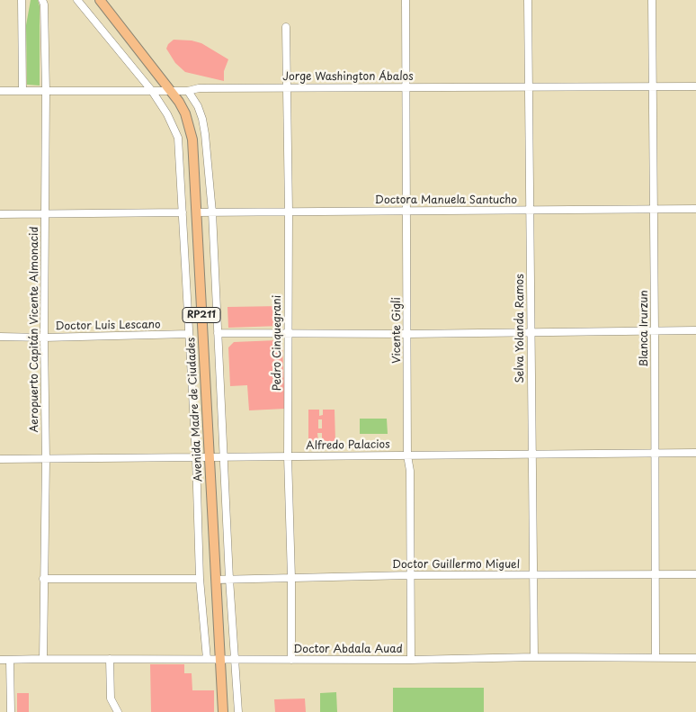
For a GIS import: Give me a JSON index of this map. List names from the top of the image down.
{
  "streets": {
    "main road": ["RP211", "Avenida Madre de Ciudades"],
    "street": [
      "Jorge Washington Ábalos",
      "Doctora Manuela Santucho",
      "Doctor Luis Lescano",
      "Selva Yolanda Ramos",
      "Blanca Irurzun",
      "Aeropuerto Capitán Vicente Almonacid",
      "Vicente Gigli",
      "Pedro Cinquegrani",
      "Alfredo Palacios",
      "Doctor Guillermo Miguel",
      "Doctor Abdala Auad"
    ]
  },
  "crossings": [
    ["Jorge Washington Ábalos", "Selva Yolanda Ramos"],
    ["Jorge Washington Ábalos", "Blanca Irurzun"],
    ["Jorge Washington Ábalos", "Aeropuerto Capitán Vicente Almonacid"],
    ["Jorge Washington Ábalos", "Vicente Gigli"],
    ["Jorge Washington Ábalos", "Pedro Cinquegrani"],
    ["Jorge Washington Ábalos", "Avenida Madre de Ciudades"],
    ["Doctora Manuela Santucho", "Selva Yolanda Ramos"],
    ["Doctora Manuela Santucho", "Blanca Irurzun"],
    ["Doctora Manuela Santucho", "Vicente Gigli"],
    ["Doctora Manuela Santucho", "Pedro Cinquegrani"],
    ["Doctora Manuela Santucho", "Avenida Madre de Ciudades"],
    ["Doctor Luis Lescano", "Aeropuerto Capitán Vicente Almonacid"],
    ["Selva Yolanda Ramos", "Alfredo Palacios"],
    ["Selva Yolanda Ramos", "Doctor Guillermo Miguel"],
    ["Selva Yolanda Ramos", "Doctor Abdala Auad"],
    ["Blanca Irurzun", "Alfredo Palacios"],
    ["Blanca Irurzun", "Doctor Guillermo Miguel"],
    ["Blanca Irurzun", "Doctor Abdala Auad"],
    ["Aeropuerto Capitán Vicente Almonacid", "Alfredo Palacios"],
    ["Aeropuerto Capitán Vicente Almonacid", "Doctor Abdala Auad"],
    ["Vicente Gigli", "Alfredo Palacios"],
    ["Vicente Gigli", "Doctor Guillermo Miguel"],
    ["Vicente Gigli", "Doctor Abdala Auad"],
    ["Pedro Cinquegrani", "Alfredo Palacios"],
    ["Pedro Cinquegrani", "Doctor Guillermo Miguel"],
    ["Pedro Cinquegrani", "Doctor Abdala Auad"],
    ["Avenida Madre de Ciudades", "Alfredo Palacios"],
    ["Avenida Madre de Ciudades", "Doctor Guillermo Miguel"],
    ["Avenida Madre de Ciudades", "Doctor Abdala Auad"]
  ]
}
